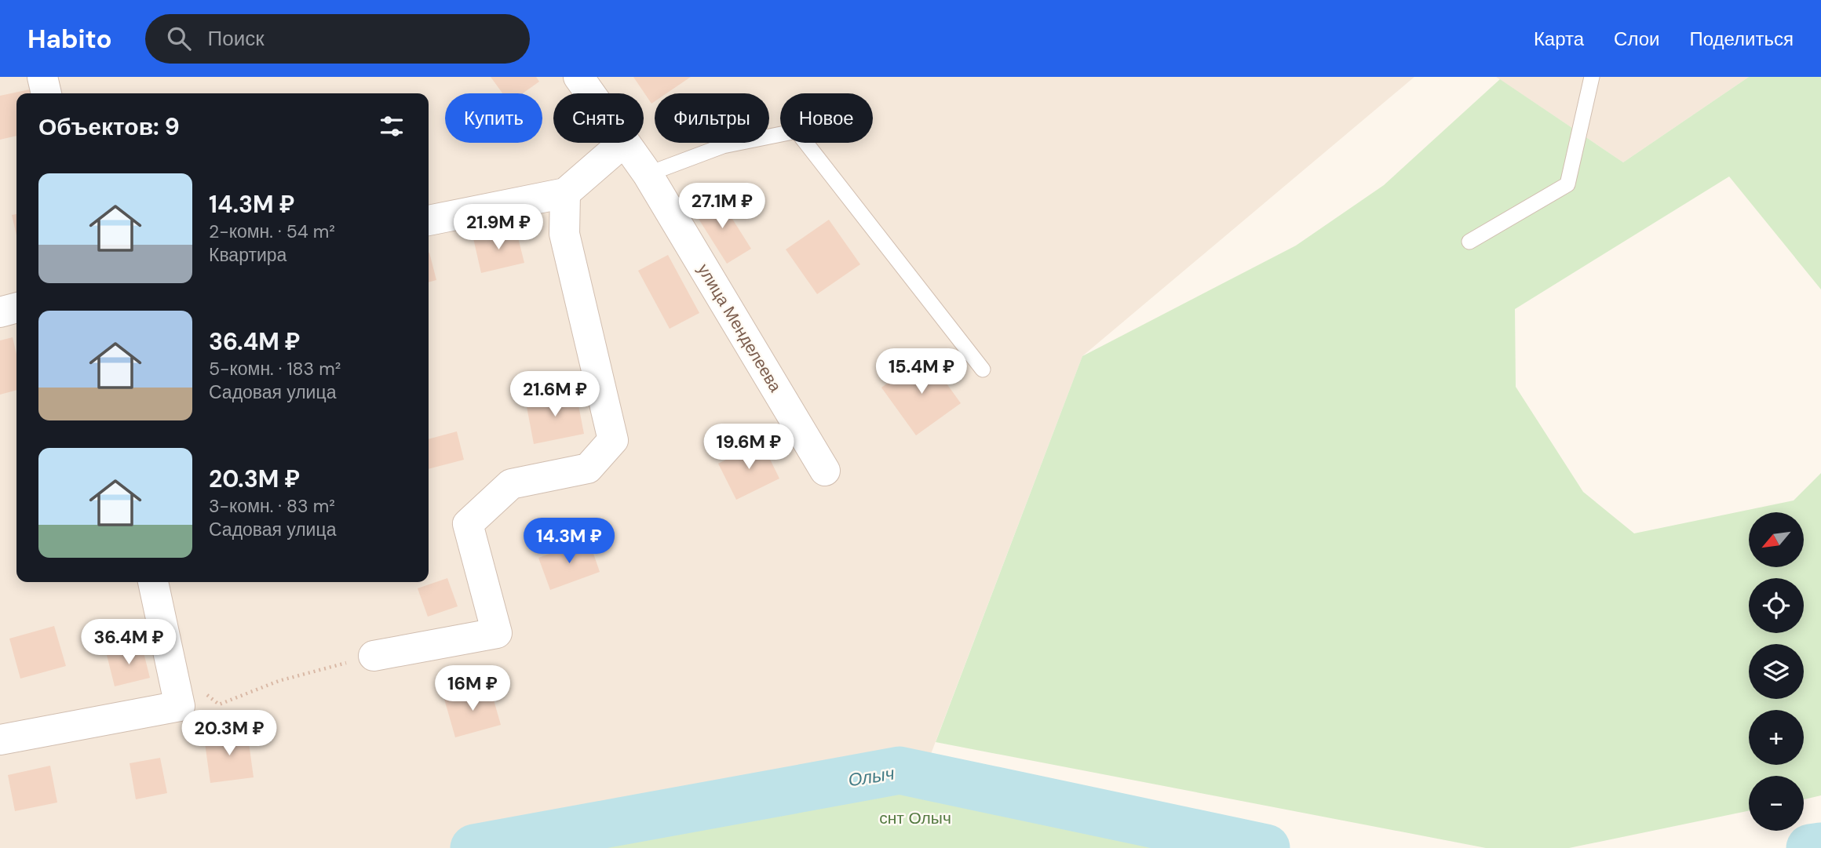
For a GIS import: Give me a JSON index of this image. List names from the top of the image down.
{
  "streets": {
    "street": ["улица Менделеева"]
  },
  "water": ["Олыч"],
  "parks": ["снт Олыч"],
  "north": "bottom left",
  "page": {
    "header": "Habito",
    "search": "Поиск",
    "nav": ["Карта", "Слои", "Поделиться"],
    "chip": [
      "Купить",
      "Снять",
      "Фильтры",
      "Новое"
    ],
    "heading": "Объектов: 9",
    "list": [
      {
        "name": "14.3M ₽",
        "note": "2-комн. · 54 m² · Квартира"
      },
      {
        "name": "36.4M ₽",
        "note": "5-комн. · 183 m² · Садовая улица"
      },
      {
        "name": "20.3M ₽",
        "note": "3-комн. · 83 m² · Садовая улица"
      }
    ],
    "price": [
      "27.1M ₽",
      "21.9M ₽",
      "15.4M ₽",
      "21.6M ₽",
      "19.6M ₽",
      "14.3M ₽",
      "36.4M ₽",
      "16M ₽",
      "20.3M ₽"
    ],
    "map_buttons": ["+", "−"]
  }
}
